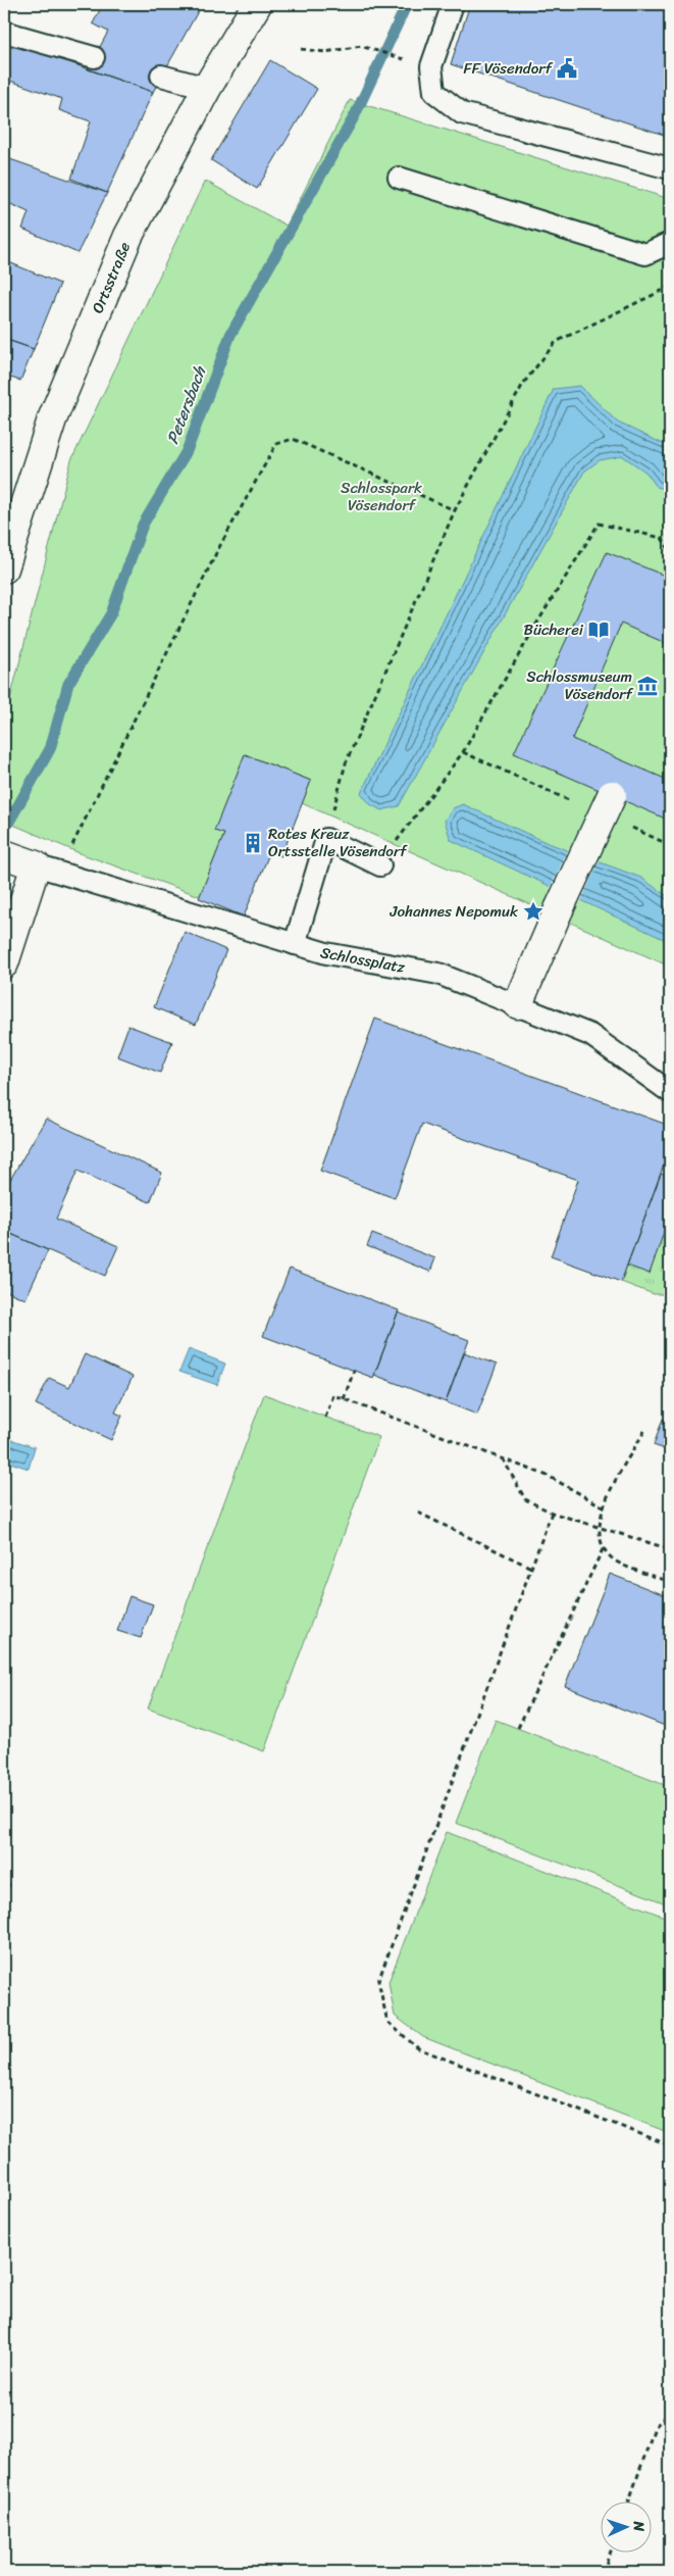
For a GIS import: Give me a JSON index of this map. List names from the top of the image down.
{
  "streets": {
    "street": ["Ortsstraße"],
    "lane": ["Schlossplatz"]
  },
  "water": ["Petersbach"],
  "parks": ["Schlosspark Vösendorf"],
  "places": {
    "public building": ["FF Vösendorf"],
    "library": ["Bücherei"],
    "museum": ["Schlossmuseum Vösendorf"],
    "building": ["Rotes Kreuz Ortsstelle Vösendorf"],
    "place": ["Johannes Nepomuk"]
  },
  "north": "right"
}
